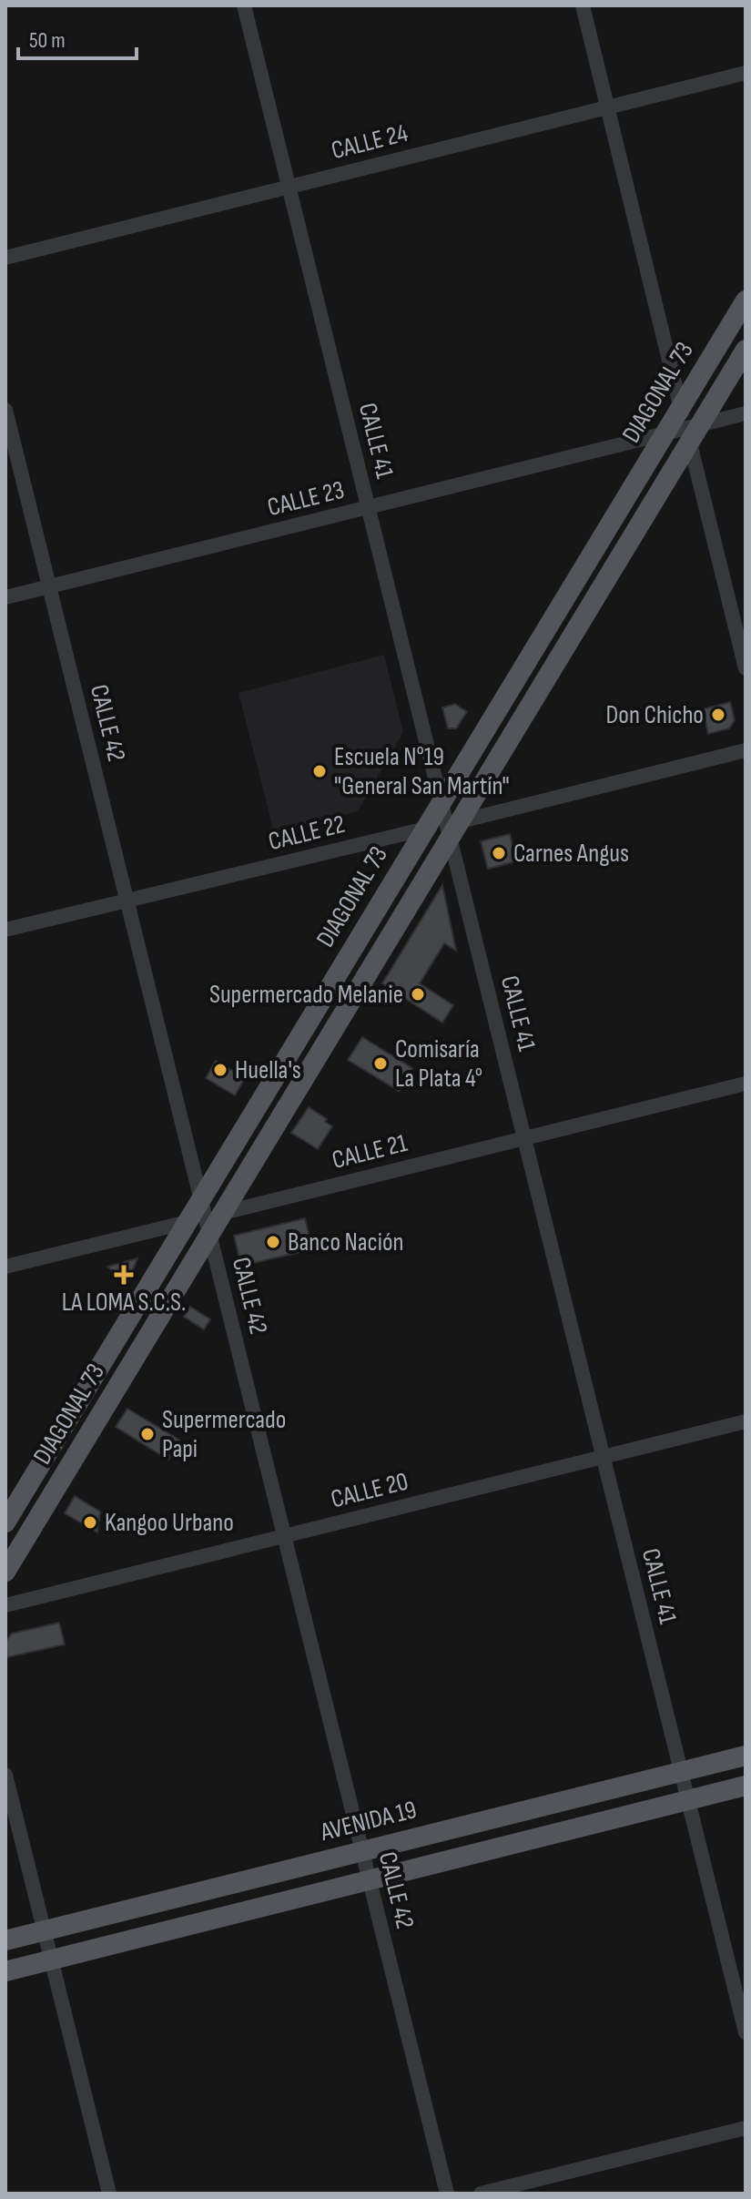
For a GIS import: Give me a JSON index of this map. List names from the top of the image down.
{
  "streets": {
    "main road": ["DIAGONAL 73", "AVENIDA 19"],
    "street": [
      "CALLE 24",
      "CALLE 41",
      "CALLE 23",
      "CALLE 42",
      "CALLE 22",
      "CALLE 21",
      "CALLE 20"
    ]
  },
  "crossings": [
    ["CALLE 24", "CALLE 41"],
    ["DIAGONAL 73", "CALLE 41"],
    ["DIAGONAL 73", "CALLE 23"],
    ["DIAGONAL 73", "CALLE 42"],
    ["DIAGONAL 73", "CALLE 22"],
    ["DIAGONAL 73", "CALLE 21"],
    ["CALLE 41", "CALLE 23"],
    ["CALLE 41", "CALLE 22"],
    ["CALLE 41", "CALLE 21"],
    ["CALLE 41", "CALLE 20"],
    ["CALLE 41", "AVENIDA 19"],
    ["CALLE 23", "CALLE 42"],
    ["CALLE 42", "CALLE 22"],
    ["CALLE 42", "CALLE 21"],
    ["CALLE 42", "CALLE 20"],
    ["CALLE 42", "AVENIDA 19"]
  ],
  "places": {
    "other": [
      "Don Chicho",
      "Escuela N°19 \"General San Martín\"",
      "Carnes Angus",
      "Supermercado Melanie",
      "Comisaría La Plata 4°",
      "Huella's",
      "Banco Nación",
      "Supermercado Papi",
      "Kangoo Urbano"
    ],
    "health": ["LA LOMA S.C.S."]
  },
  "scale_bar": "50 m"
}
